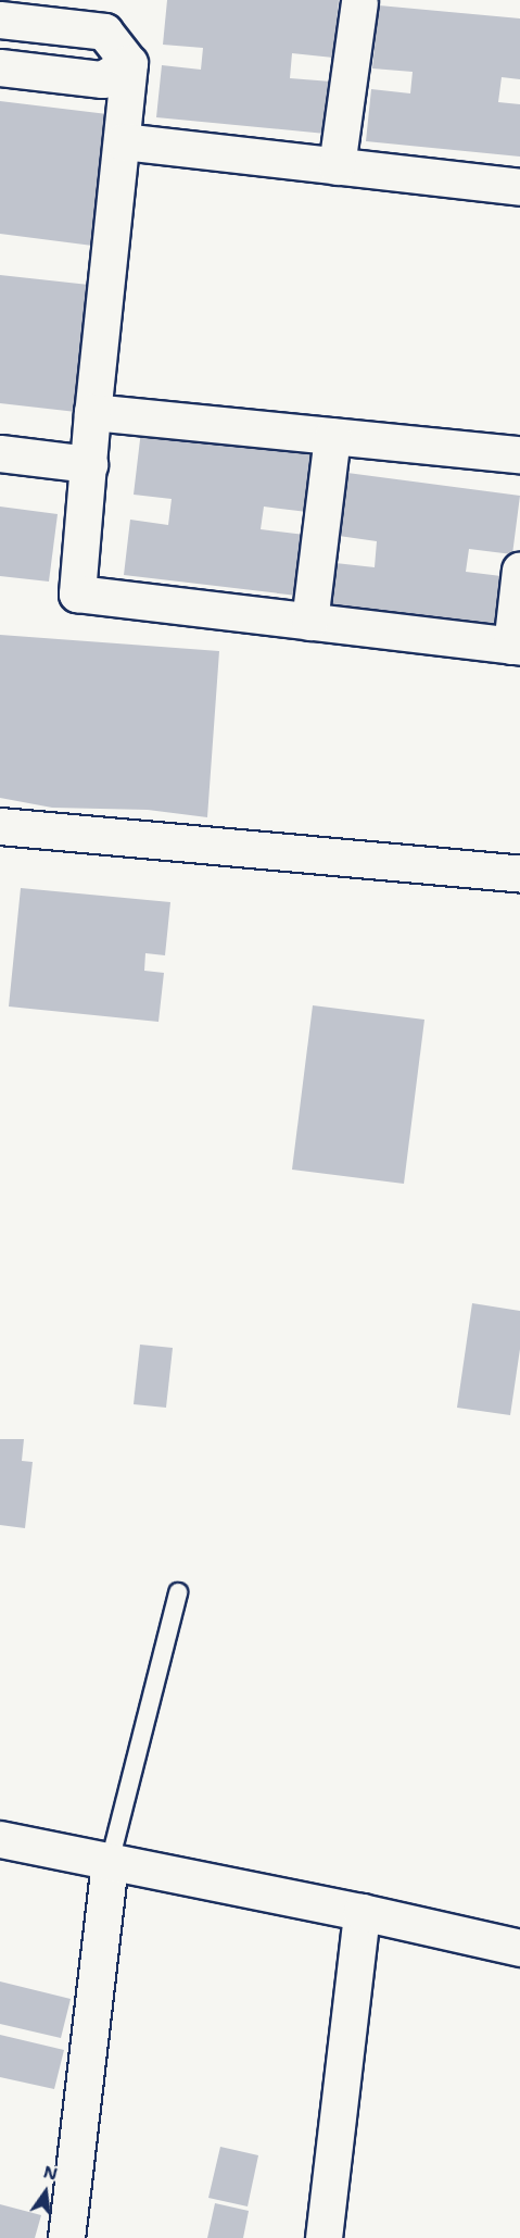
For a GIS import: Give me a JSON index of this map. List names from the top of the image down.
{
  "north": "top"
}
